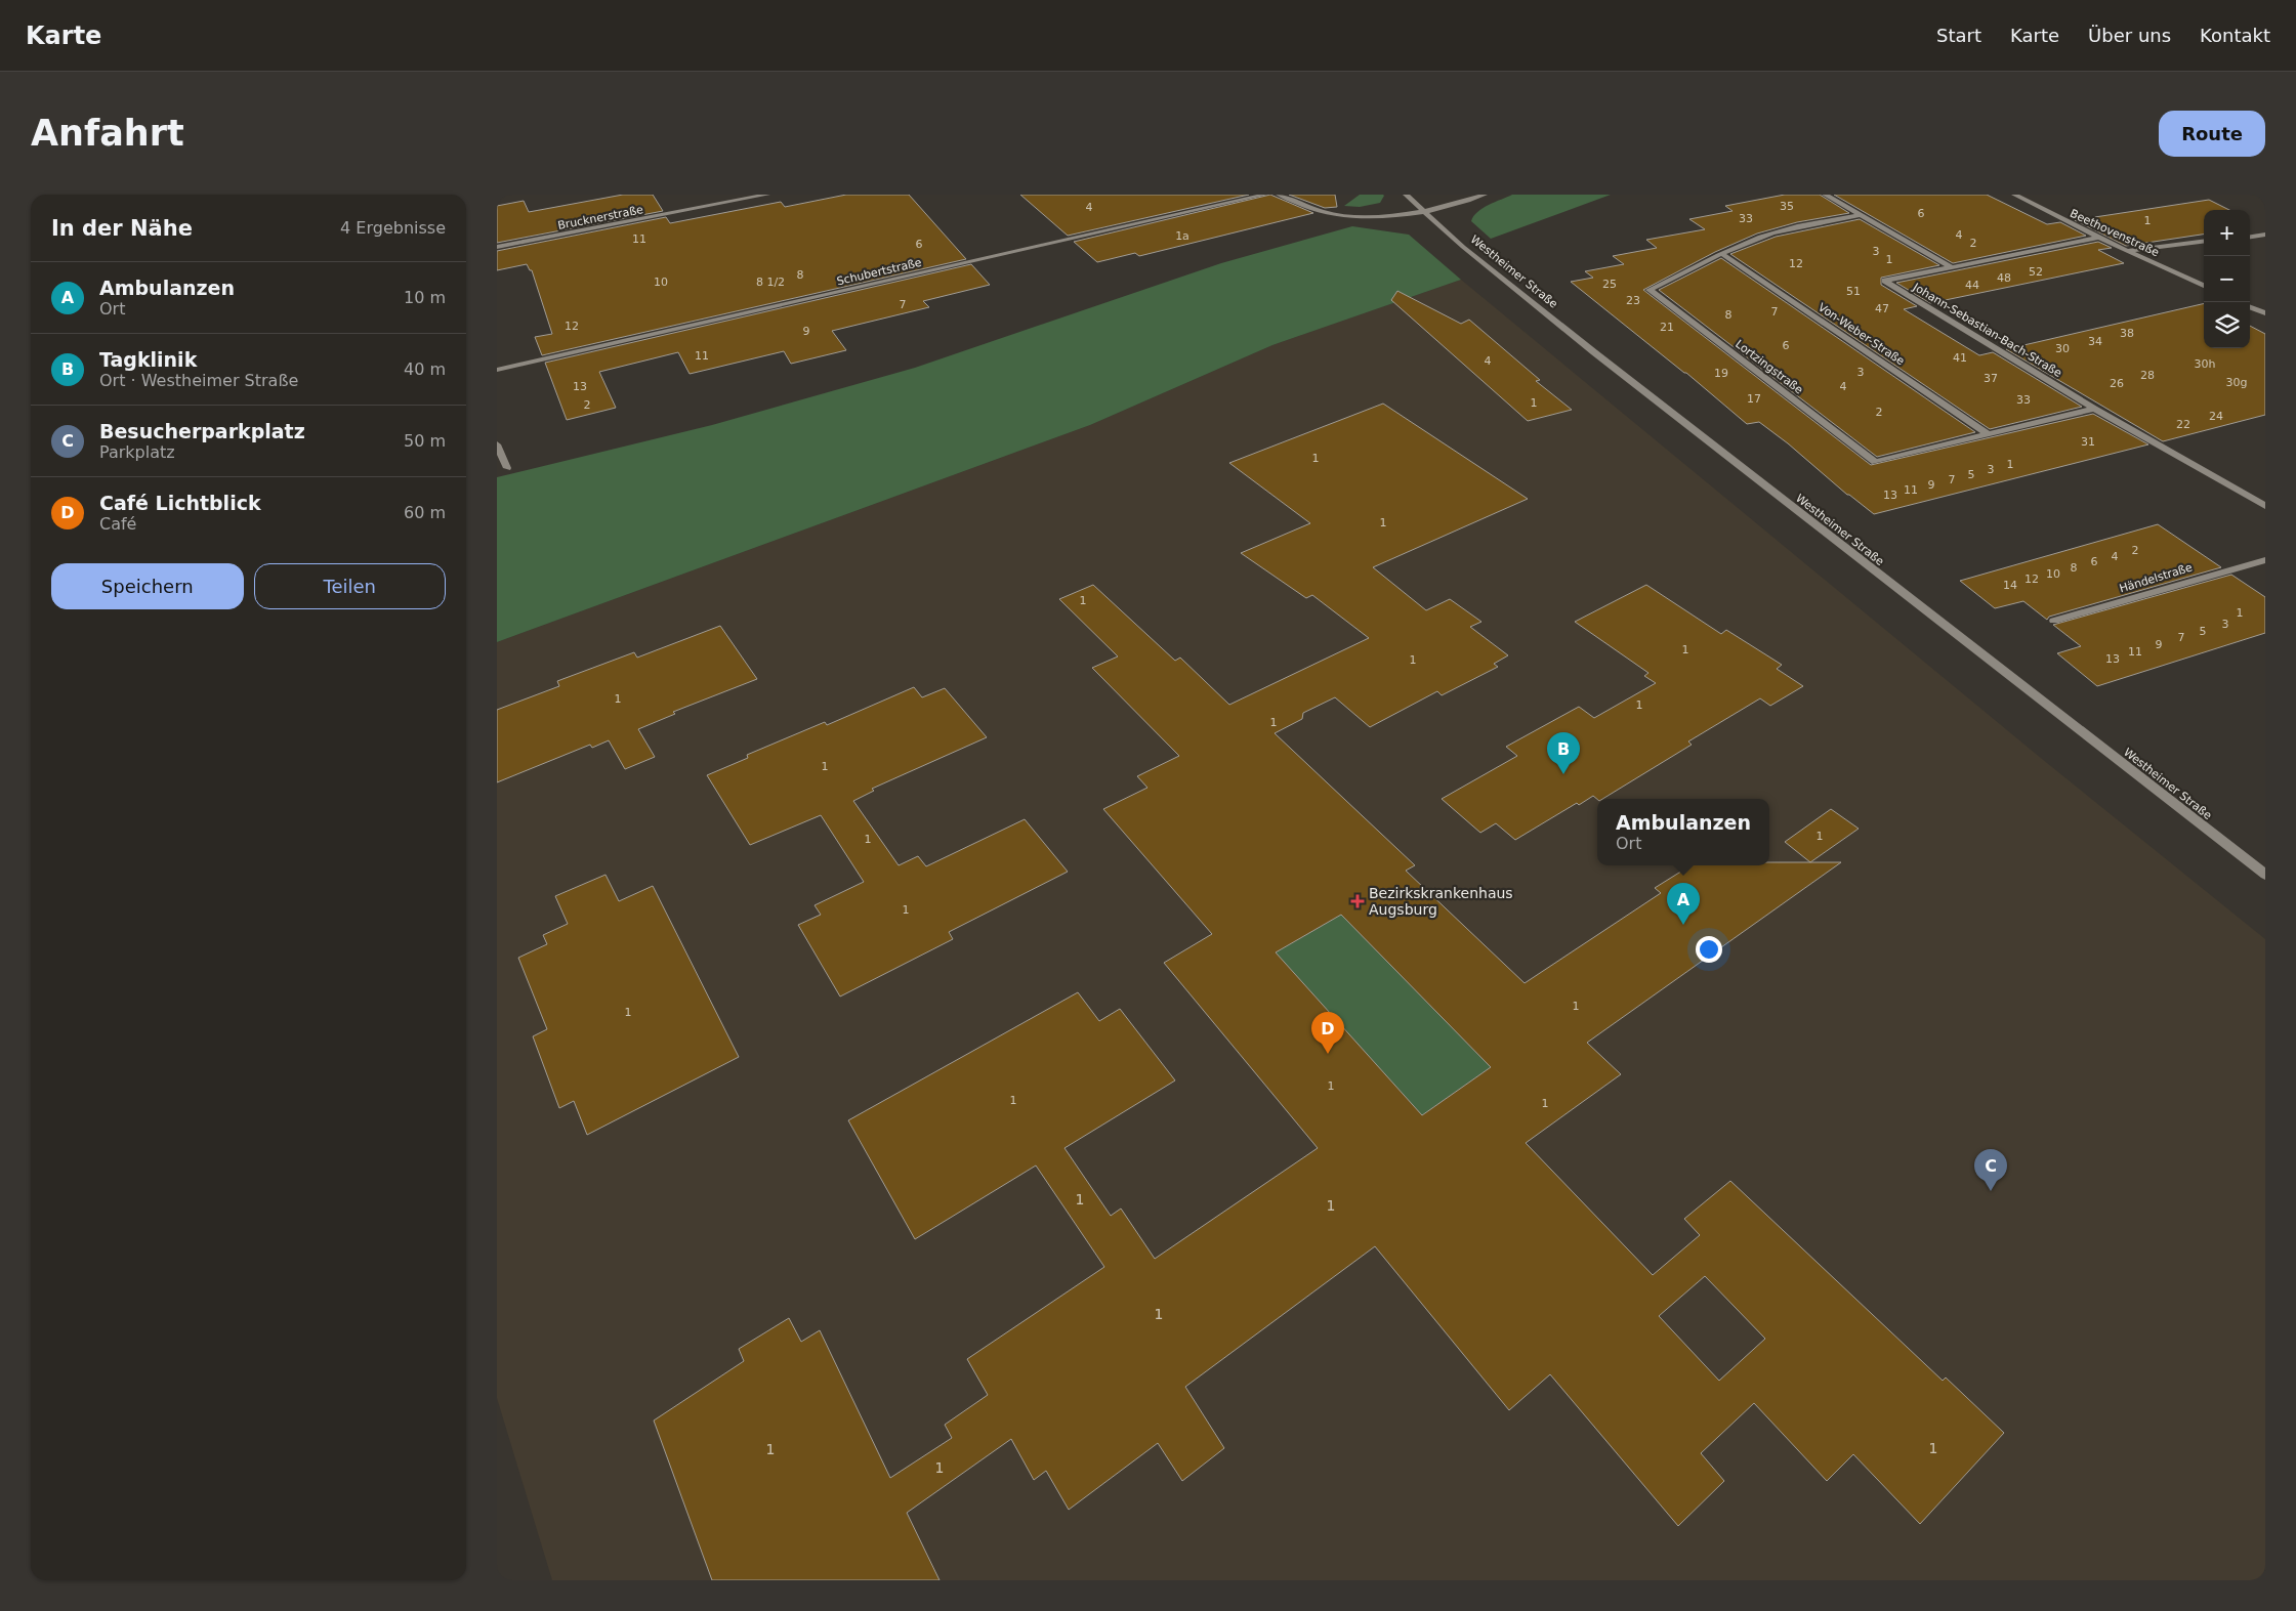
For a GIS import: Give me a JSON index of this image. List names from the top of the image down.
{
  "streets": {
    "street": [
      "Brucknerstraße",
      "Beethovenstraße",
      "Schubertstraße",
      "Westheimer Straße",
      "Johann-Sebastian-Bach-Straße",
      "Von-Weber-Straße",
      "Lortzingstraße",
      "Händelstraße"
    ]
  },
  "crossings": [
    ["Beethovenstraße", "Johann-Sebastian-Bach-Straße"],
    ["Johann-Sebastian-Bach-Straße", "Lortzingstraße"],
    ["Von-Weber-Straße", "Lortzingstraße"]
  ],
  "places": {
    "health": ["Bezirkskrankenhaus Augsburg"]
  },
  "house_numbers": [
    "35",
    "4",
    "6",
    "33",
    "1",
    "4",
    "1a",
    "11",
    "2",
    "6",
    "3",
    "1",
    "12",
    "52",
    "8",
    "48",
    "10",
    "8 1/2",
    "25",
    "44",
    "51",
    "23",
    "7",
    "47",
    "7",
    "8",
    "12",
    "21",
    "9",
    "38",
    "34",
    "6",
    "30",
    "11",
    "41",
    "4",
    "30h",
    "3",
    "19",
    "28",
    "37",
    "30g",
    "26",
    "13",
    "4",
    "17",
    "33",
    "1",
    "2",
    "2",
    "24",
    "22",
    "31",
    "1",
    "1",
    "3",
    "5",
    "7",
    "9",
    "11",
    "13",
    "1",
    "2",
    "4",
    "6",
    "8",
    "10",
    "12",
    "14",
    "1",
    "1",
    "3",
    "5",
    "7",
    "9",
    "1",
    "11",
    "13",
    "1",
    "1",
    "1",
    "1",
    "1",
    "1",
    "1",
    "1",
    "1",
    "1",
    "1",
    "1",
    "1",
    "1",
    "1",
    "1",
    "1",
    "1",
    "1"
  ],
  "page": {
    "header": "Karte",
    "nav": [
      "Start",
      "Karte",
      "Über uns",
      "Kontakt"
    ],
    "buttons": [
      "Route",
      ["Speichern", "Teilen"]
    ],
    "title": "Anfahrt",
    "heading": ["In der Nähe", "4 Ergebnisse"],
    "map_buttons": ["+", "−"],
    "list": [
      {
        "mark": "A",
        "name": "Ambulanzen",
        "note": "Ort",
        "value": "10 m"
      },
      {
        "mark": "B",
        "name": "Tagklinik",
        "note": "Ort · Westheimer Straße",
        "value": "40 m"
      },
      {
        "mark": "C",
        "name": "Besucherparkplatz",
        "note": "Parkplatz",
        "value": "50 m"
      },
      {
        "mark": "D",
        "name": "Café Lichtblick",
        "note": "Café",
        "value": "60 m"
      }
    ],
    "pins": [
      "B",
      "A",
      "D",
      "C"
    ],
    "popup": ["Ambulanzen", "Ort"]
  }
}
